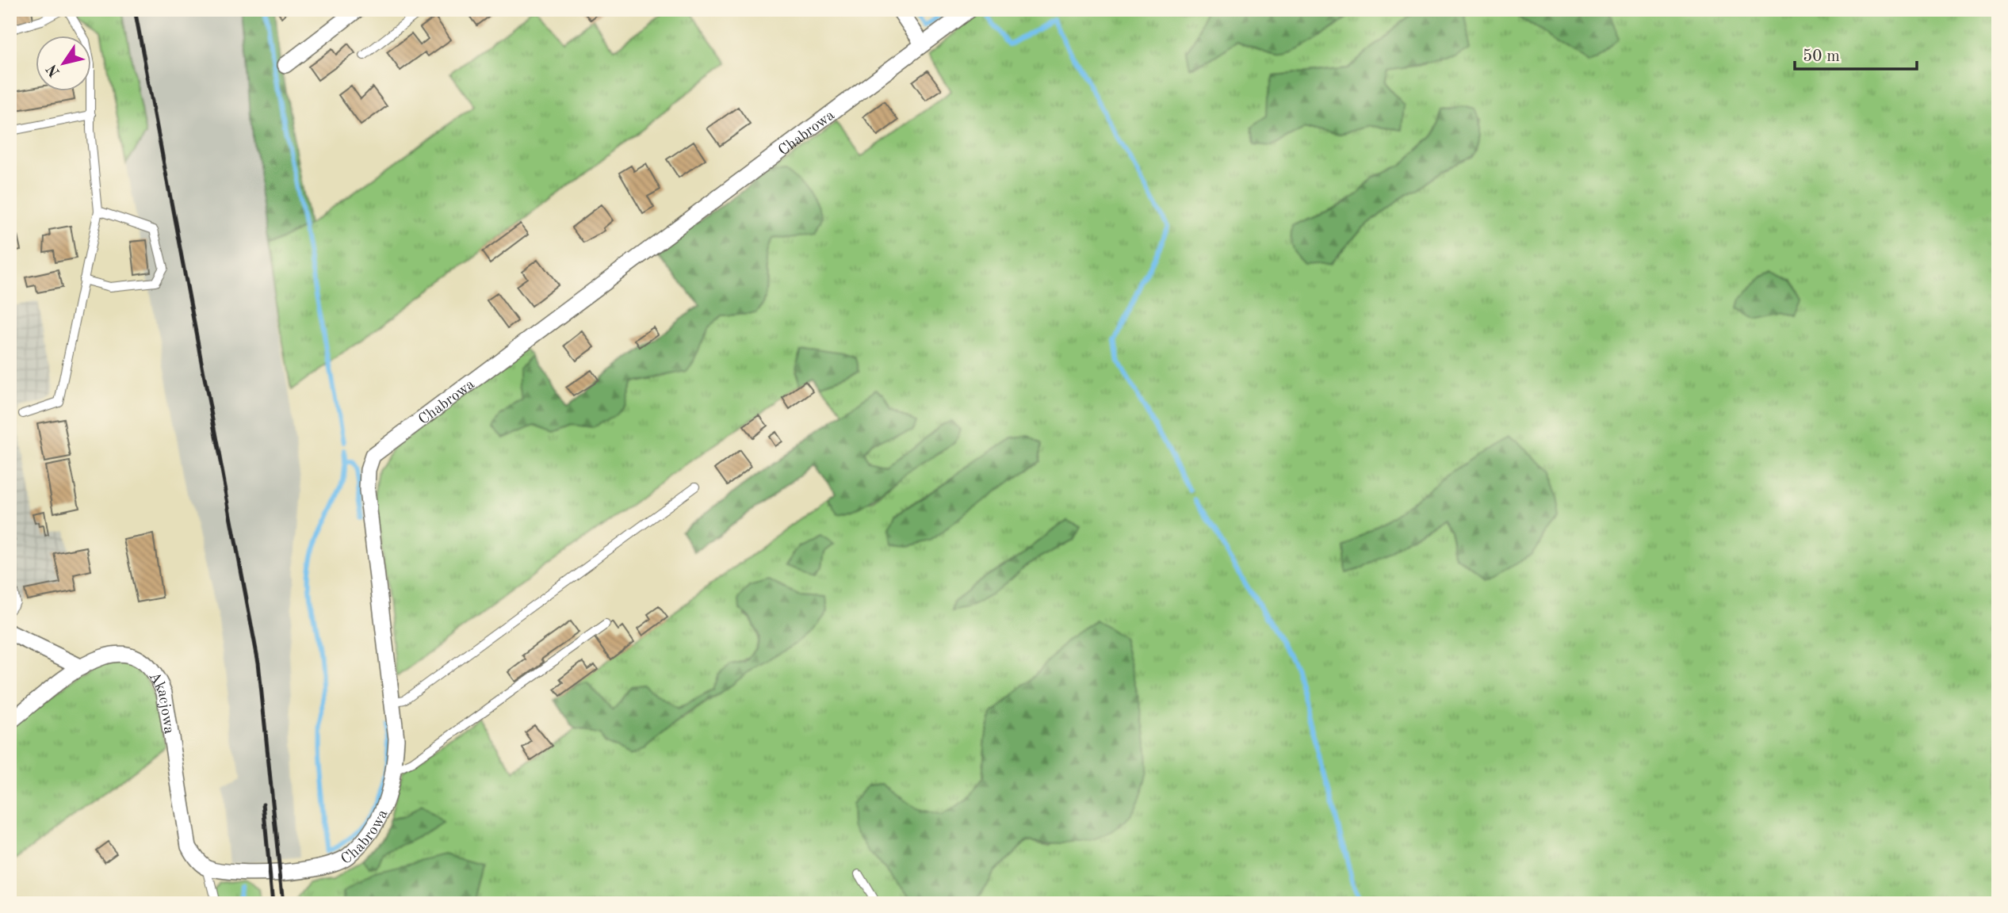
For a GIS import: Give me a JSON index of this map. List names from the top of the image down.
{
  "streets": {
    "street": ["Chabrowa", "Akacjowa"]
  },
  "crossings": [
    ["Chabrowa", "Akacjowa"]
  ],
  "scale_bar": "50 m",
  "north": "bottom left"
}
